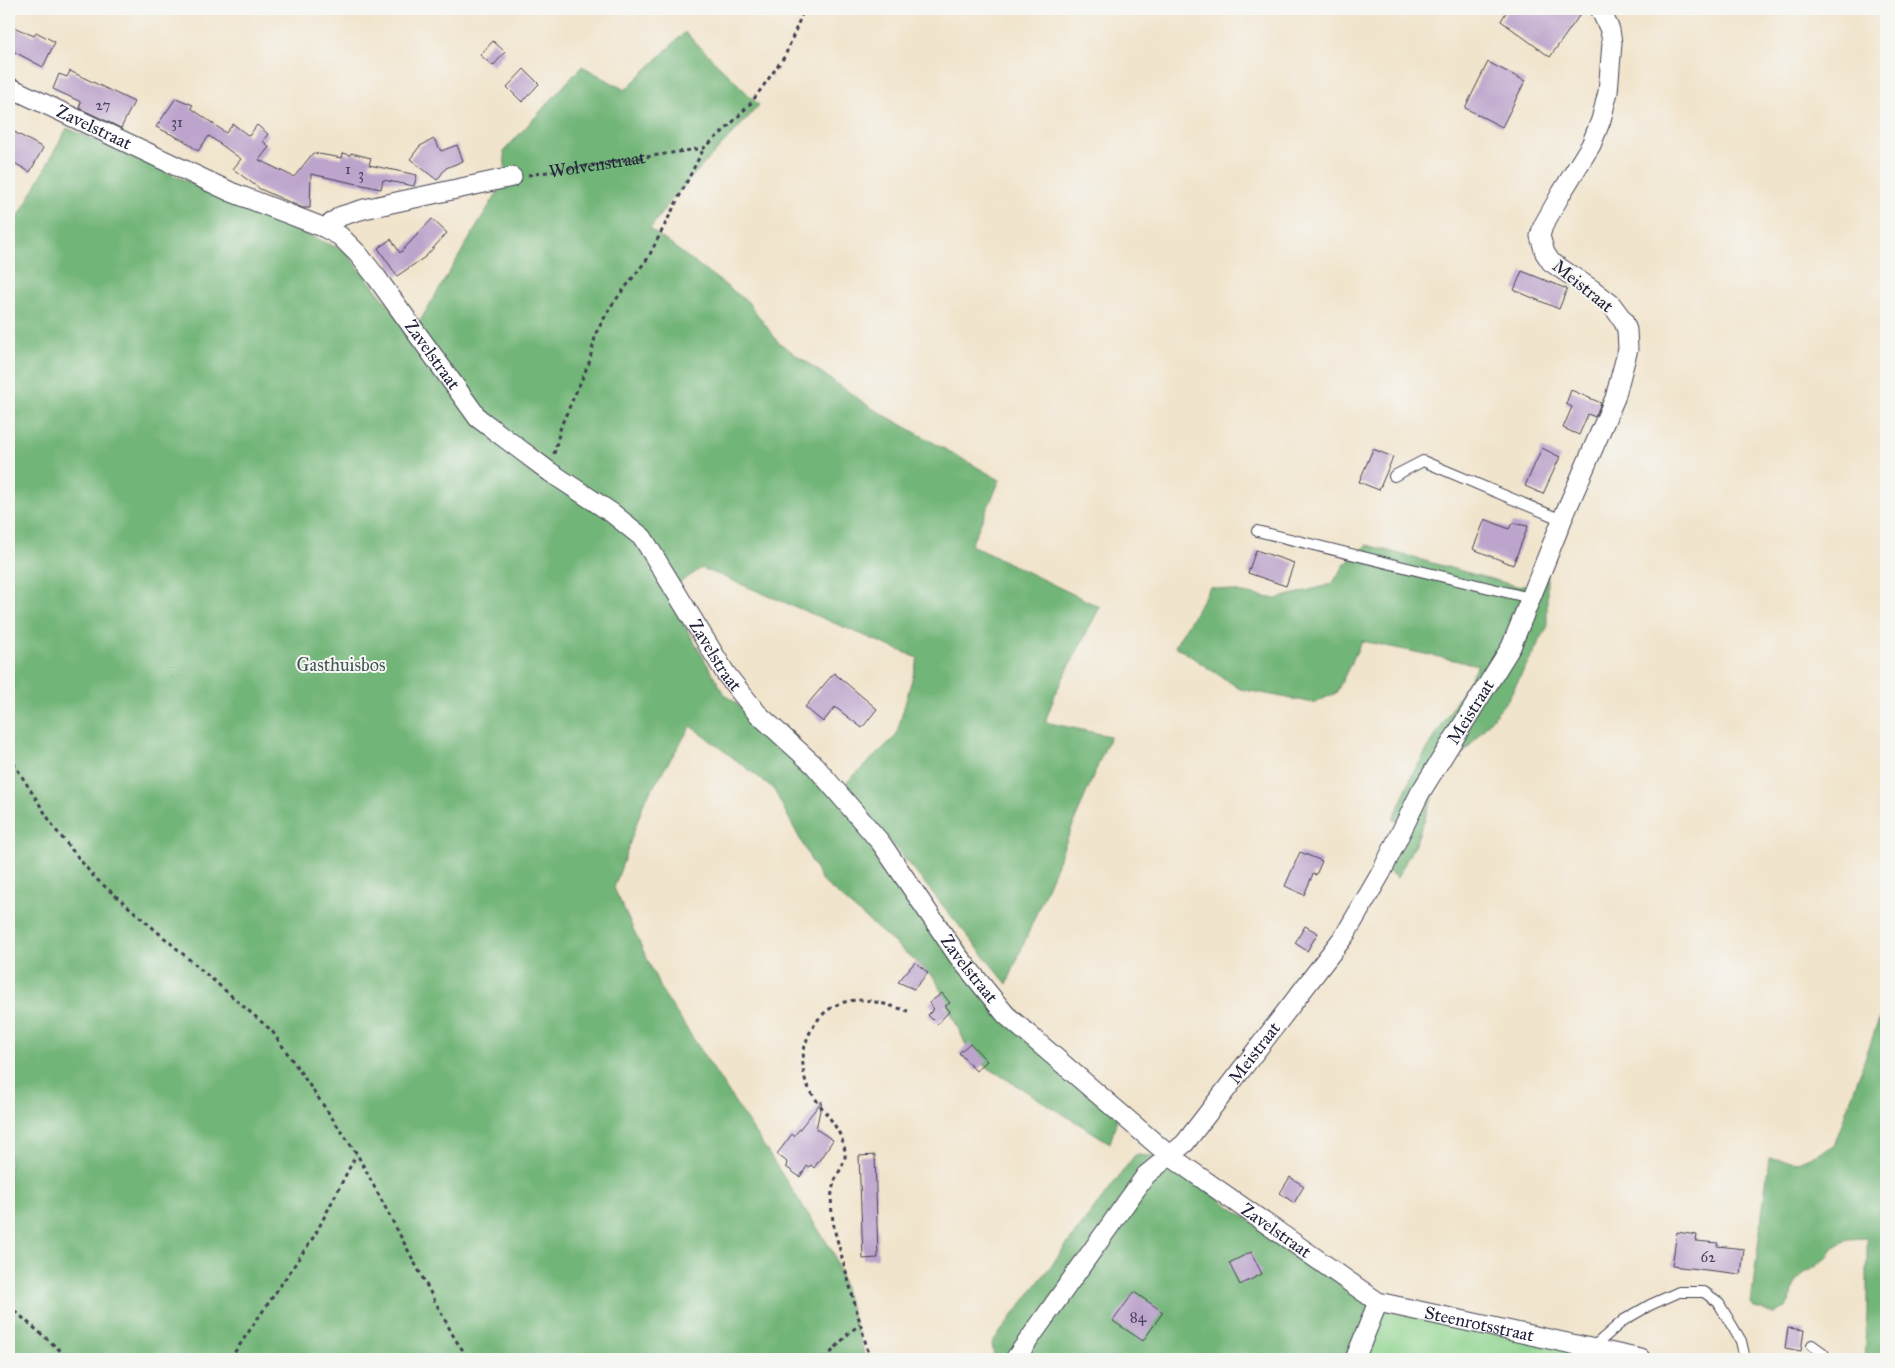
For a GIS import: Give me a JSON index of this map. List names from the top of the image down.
{
  "streets": {
    "street": ["Zavelstraat", "Meistraat", "Steenrotsstraat"],
    "path": ["Wolvenstraat"]
  },
  "crossings": [
    ["Zavelstraat", "Meistraat"],
    ["Zavelstraat", "Steenrotsstraat"]
  ],
  "parks": ["Gasthuisbos"],
  "house_numbers": [
    "27",
    "31",
    "1",
    "3",
    "62",
    "84"
  ]
}
